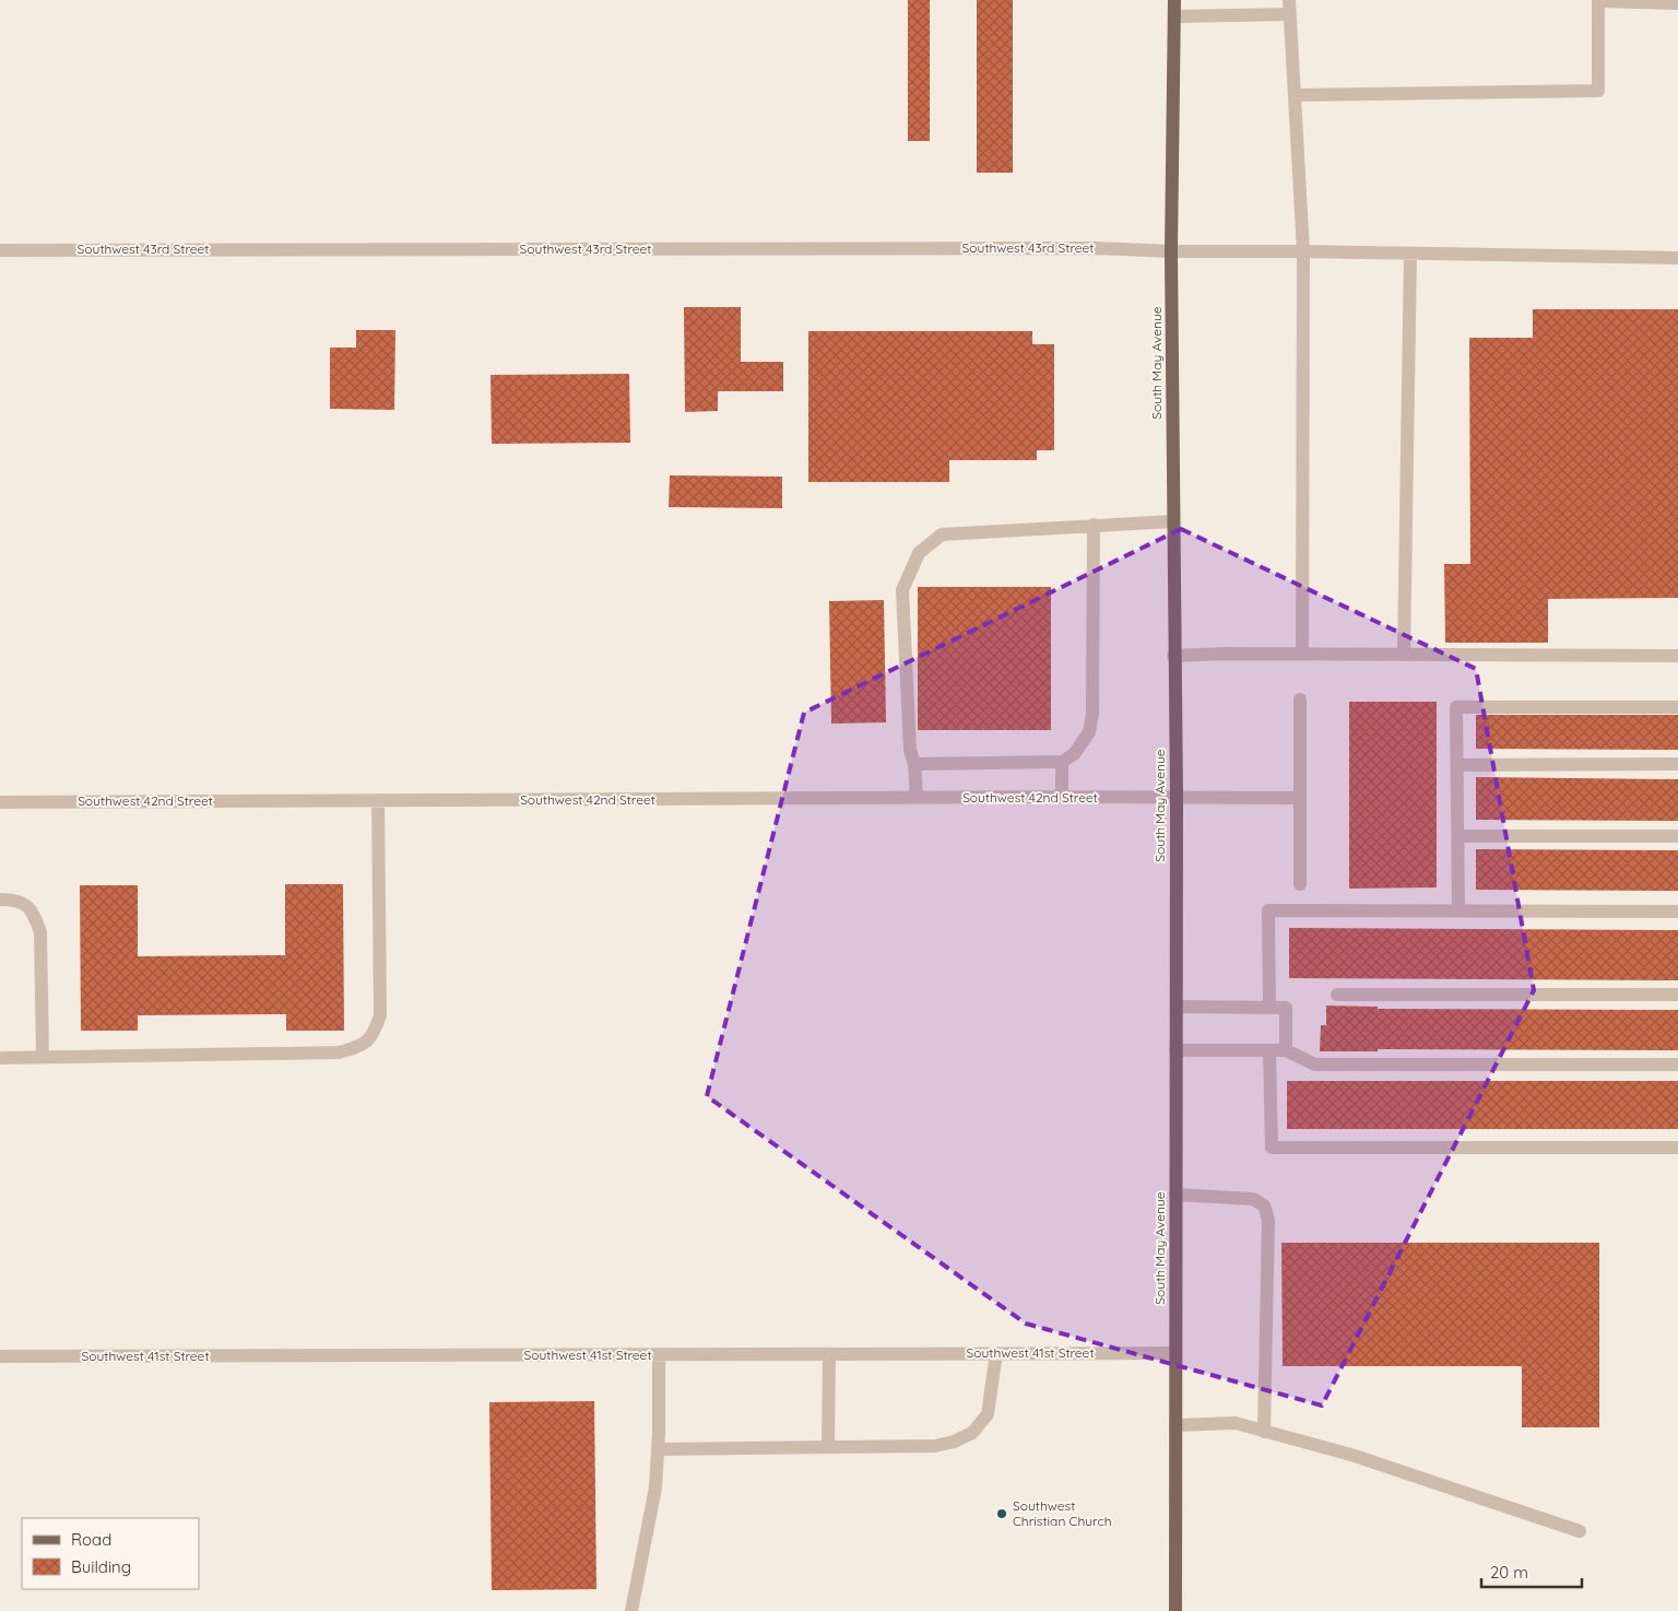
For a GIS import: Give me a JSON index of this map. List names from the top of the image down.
{
  "streets": {
    "main road": ["South May Avenue"],
    "street": ["Southwest 43rd Street", "Southwest 42nd Street", "Southwest 41st Street"]
  },
  "crossings": [
    ["Southwest 43rd Street", "South May Avenue"],
    ["South May Avenue", "Southwest 42nd Street"],
    ["South May Avenue", "Southwest 41st Street"]
  ],
  "places": ["Southwest Christian Church"],
  "legend": ["Road", "Building"],
  "scale_bar": "20 m"
}
